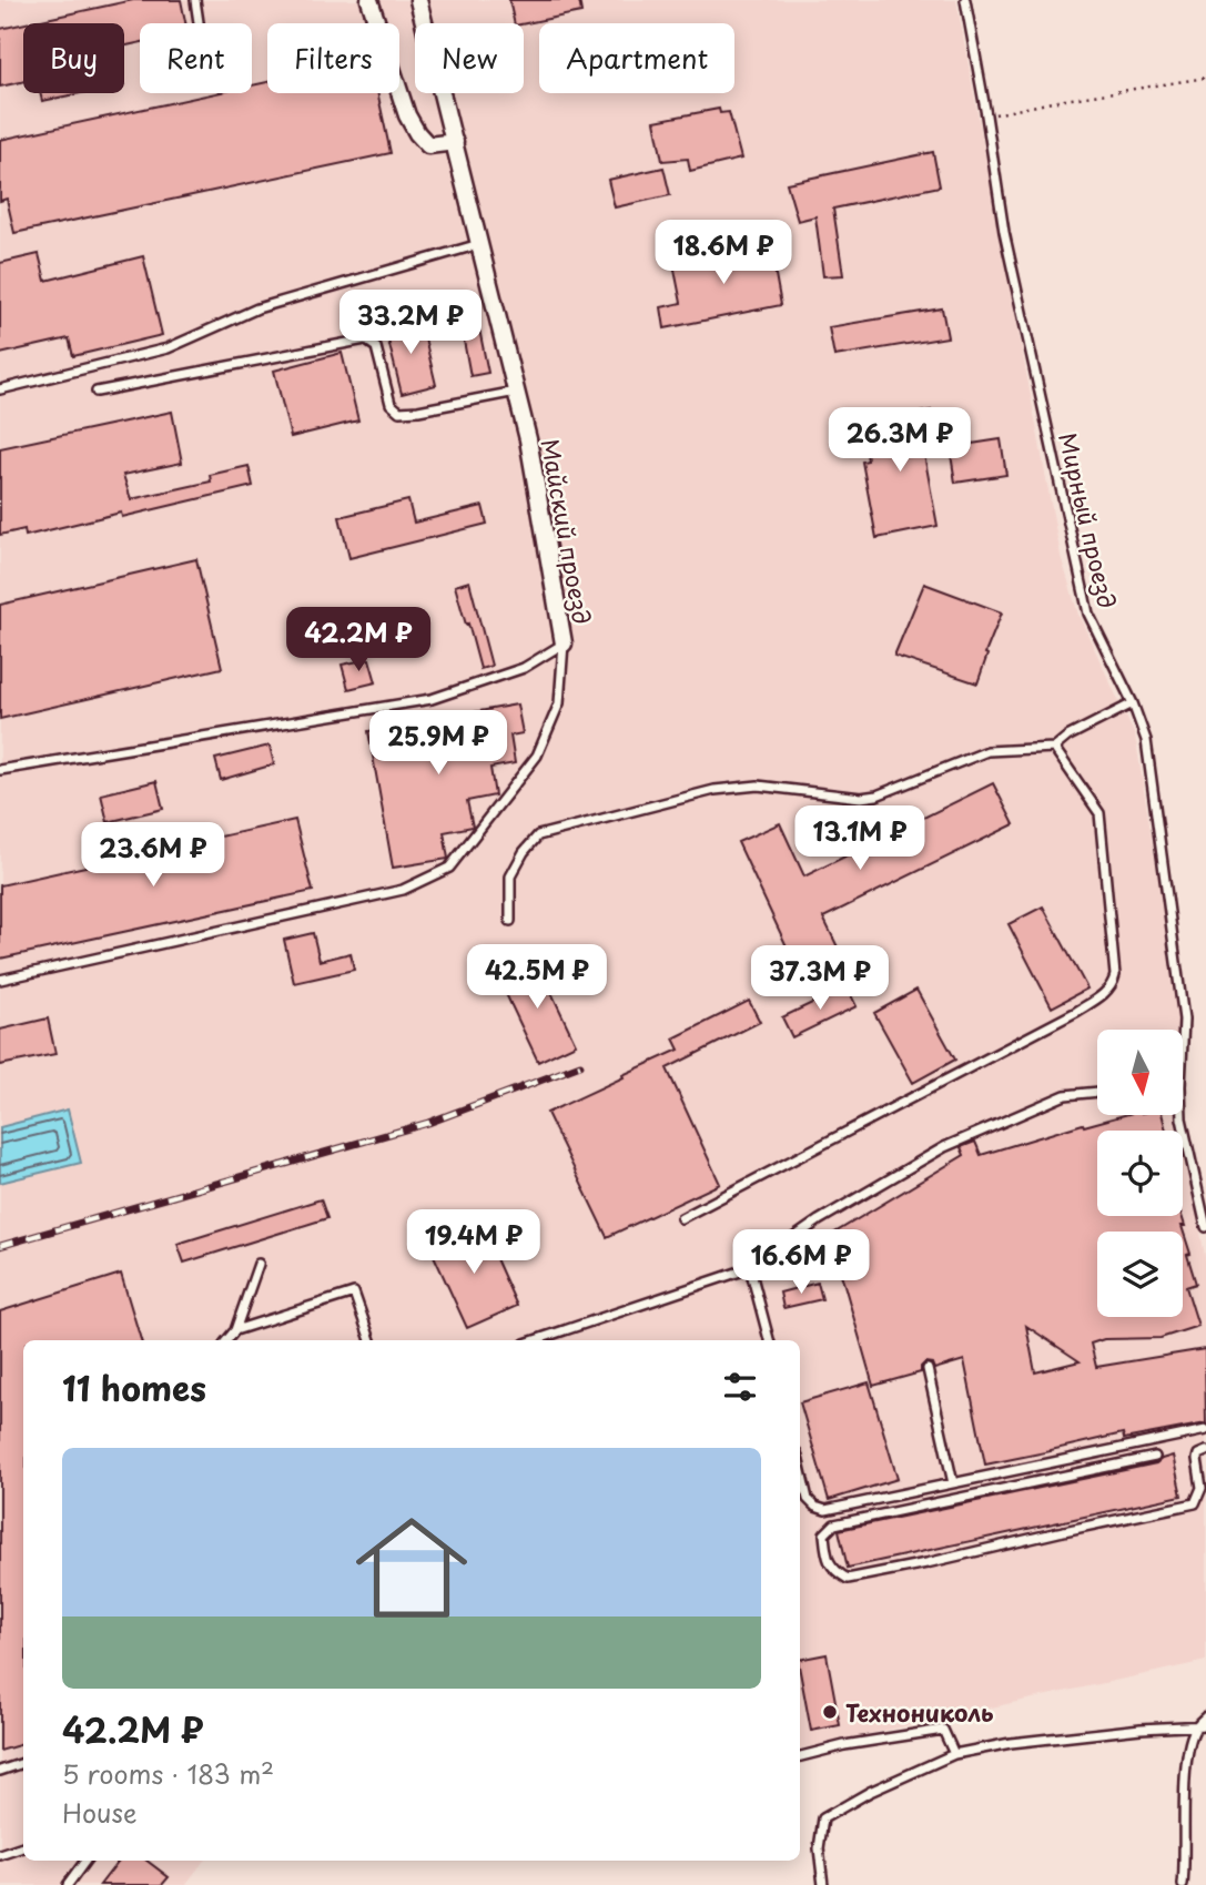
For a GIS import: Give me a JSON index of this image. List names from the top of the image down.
{
  "streets": {
    "street": ["Майский проезд"],
    "lane": ["Мирный проезд"]
  },
  "places": ["Технониколь"],
  "north": "bottom",
  "page": {
    "chip": [
      "Buy",
      "Rent",
      "Filters",
      "New",
      "Apartment"
    ],
    "price": [
      "18.6M ₽",
      "33.2M ₽",
      "26.3M ₽",
      "42.2M ₽",
      "25.9M ₽",
      "13.1M ₽",
      "23.6M ₽",
      "42.5M ₽",
      "37.3M ₽",
      "19.4M ₽",
      "16.6M ₽"
    ],
    "heading": "11 homes",
    "list": [
      {
        "name": "42.2M ₽",
        "note": "5 rooms · 183 m² · House"
      }
    ]
  }
}
